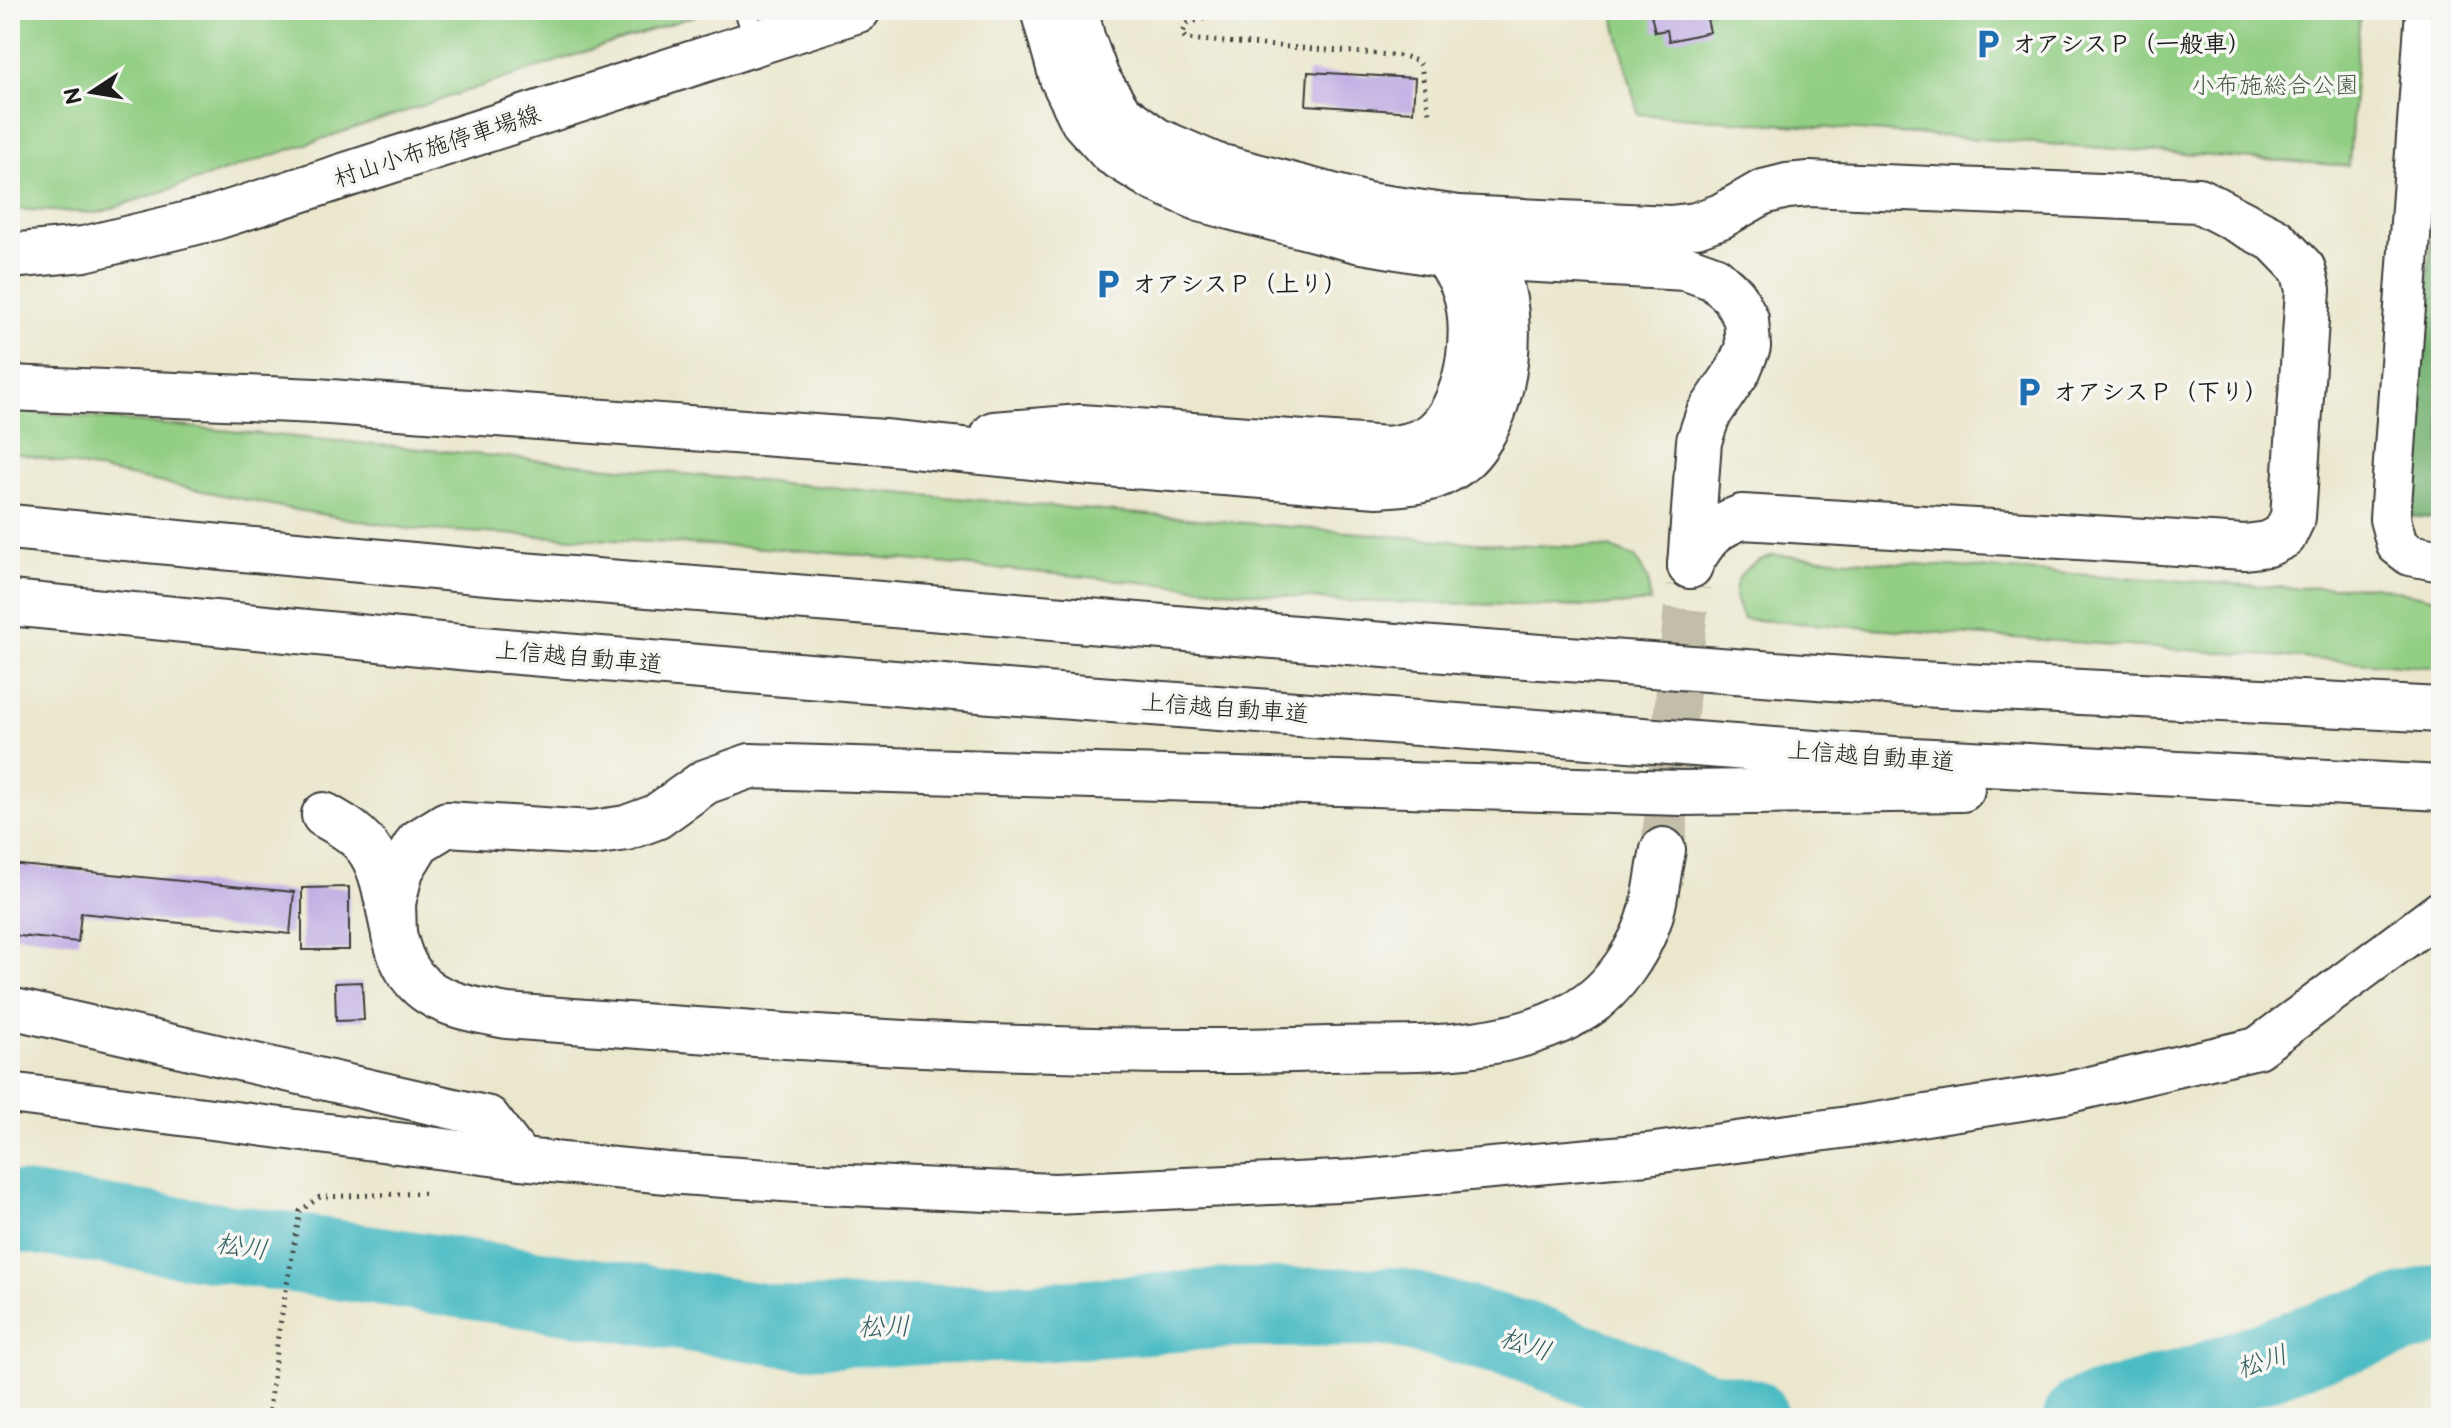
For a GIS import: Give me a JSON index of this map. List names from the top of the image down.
{
  "streets": {
    "main road": ["村山小布施停車場線", "上信越自動車道"]
  },
  "water": ["松川"],
  "parks": ["小布施総合公園"],
  "places": {
    "parking": ["オアシスＰ（一般車）", "オアシスＰ（上り）", "オアシスＰ（下り）"]
  },
  "north": "left"
}
